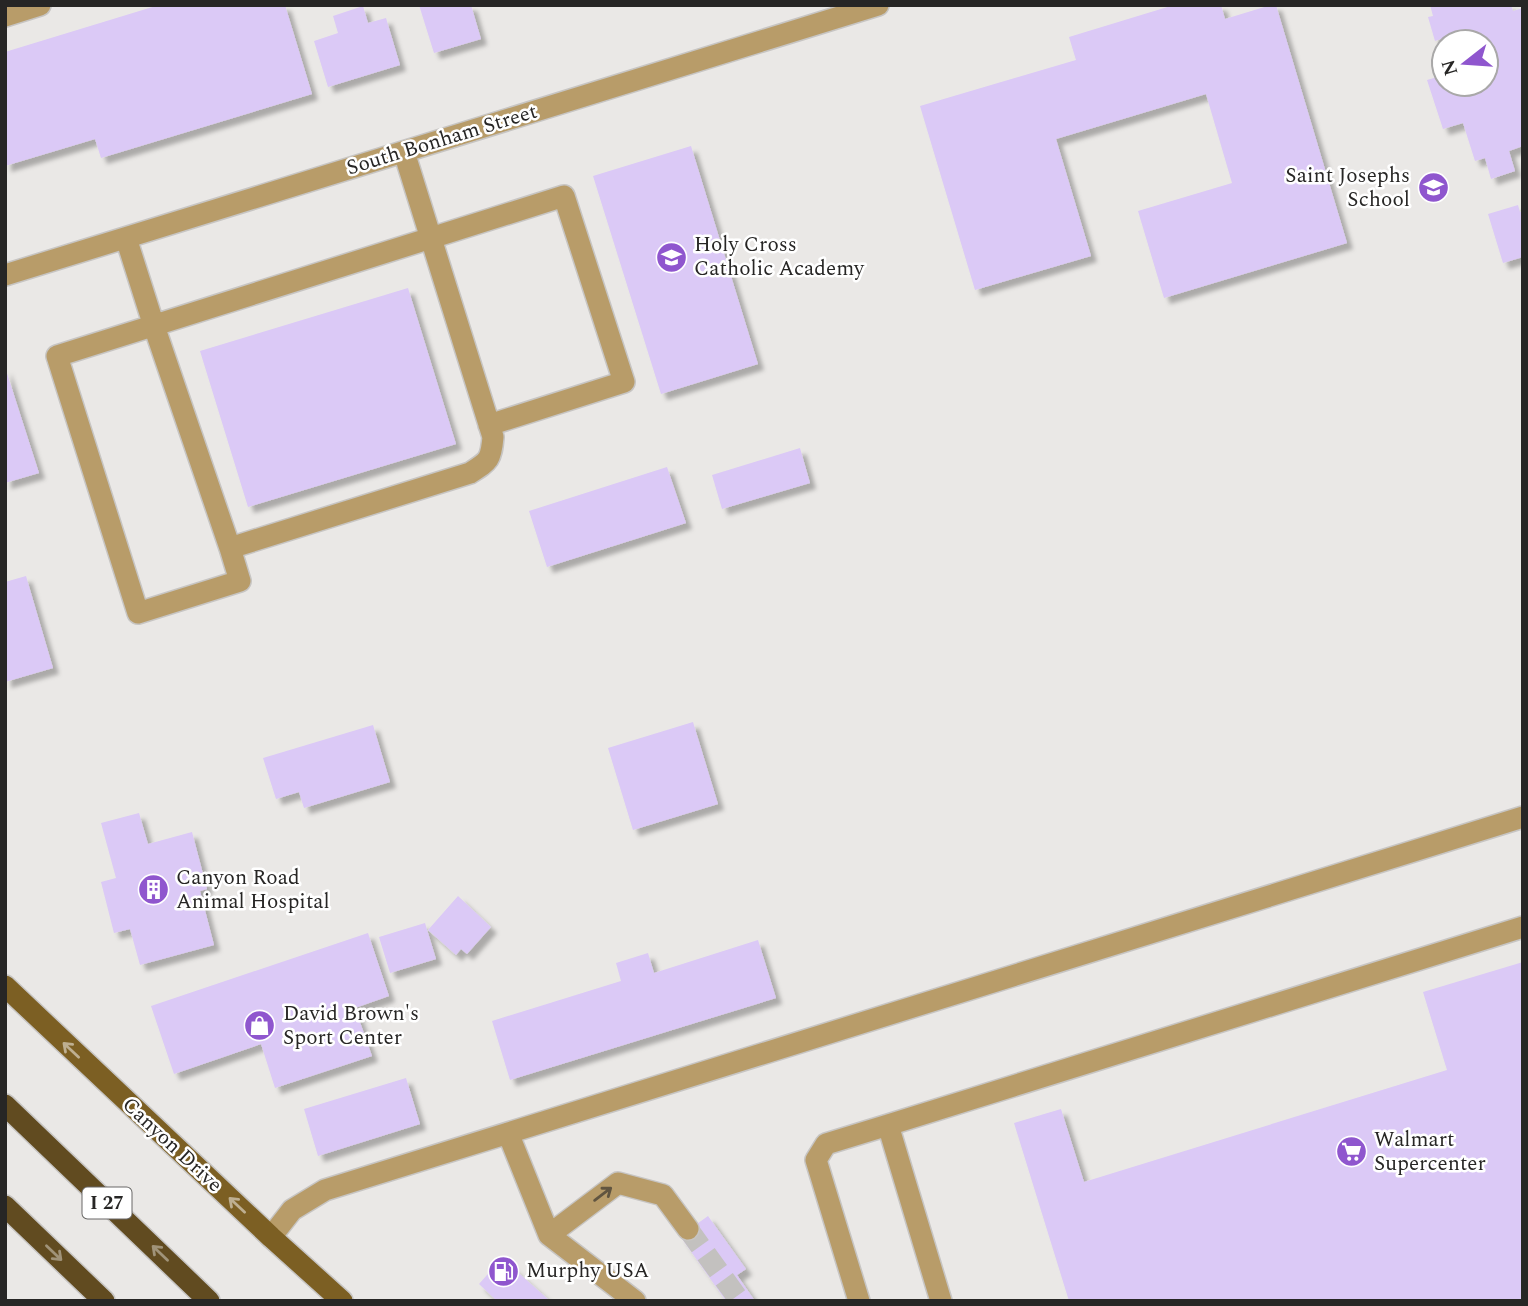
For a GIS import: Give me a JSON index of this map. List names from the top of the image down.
{
  "streets": {
    "highway": ["I 27"],
    "main road": ["Canyon Drive"],
    "street": ["South Bonham Street"]
  },
  "one_way": ["Canyon Drive"],
  "places": {
    "school or university": ["Saint Josephs School", "Holy Cross Catholic Academy"],
    "building": ["Canyon Road Animal Hospital"],
    "shop": ["David Brown's Sport Center"],
    "supermarket": ["Walmart Supercenter"],
    "fuel station": ["Murphy USA"]
  },
  "north": "left"
}
